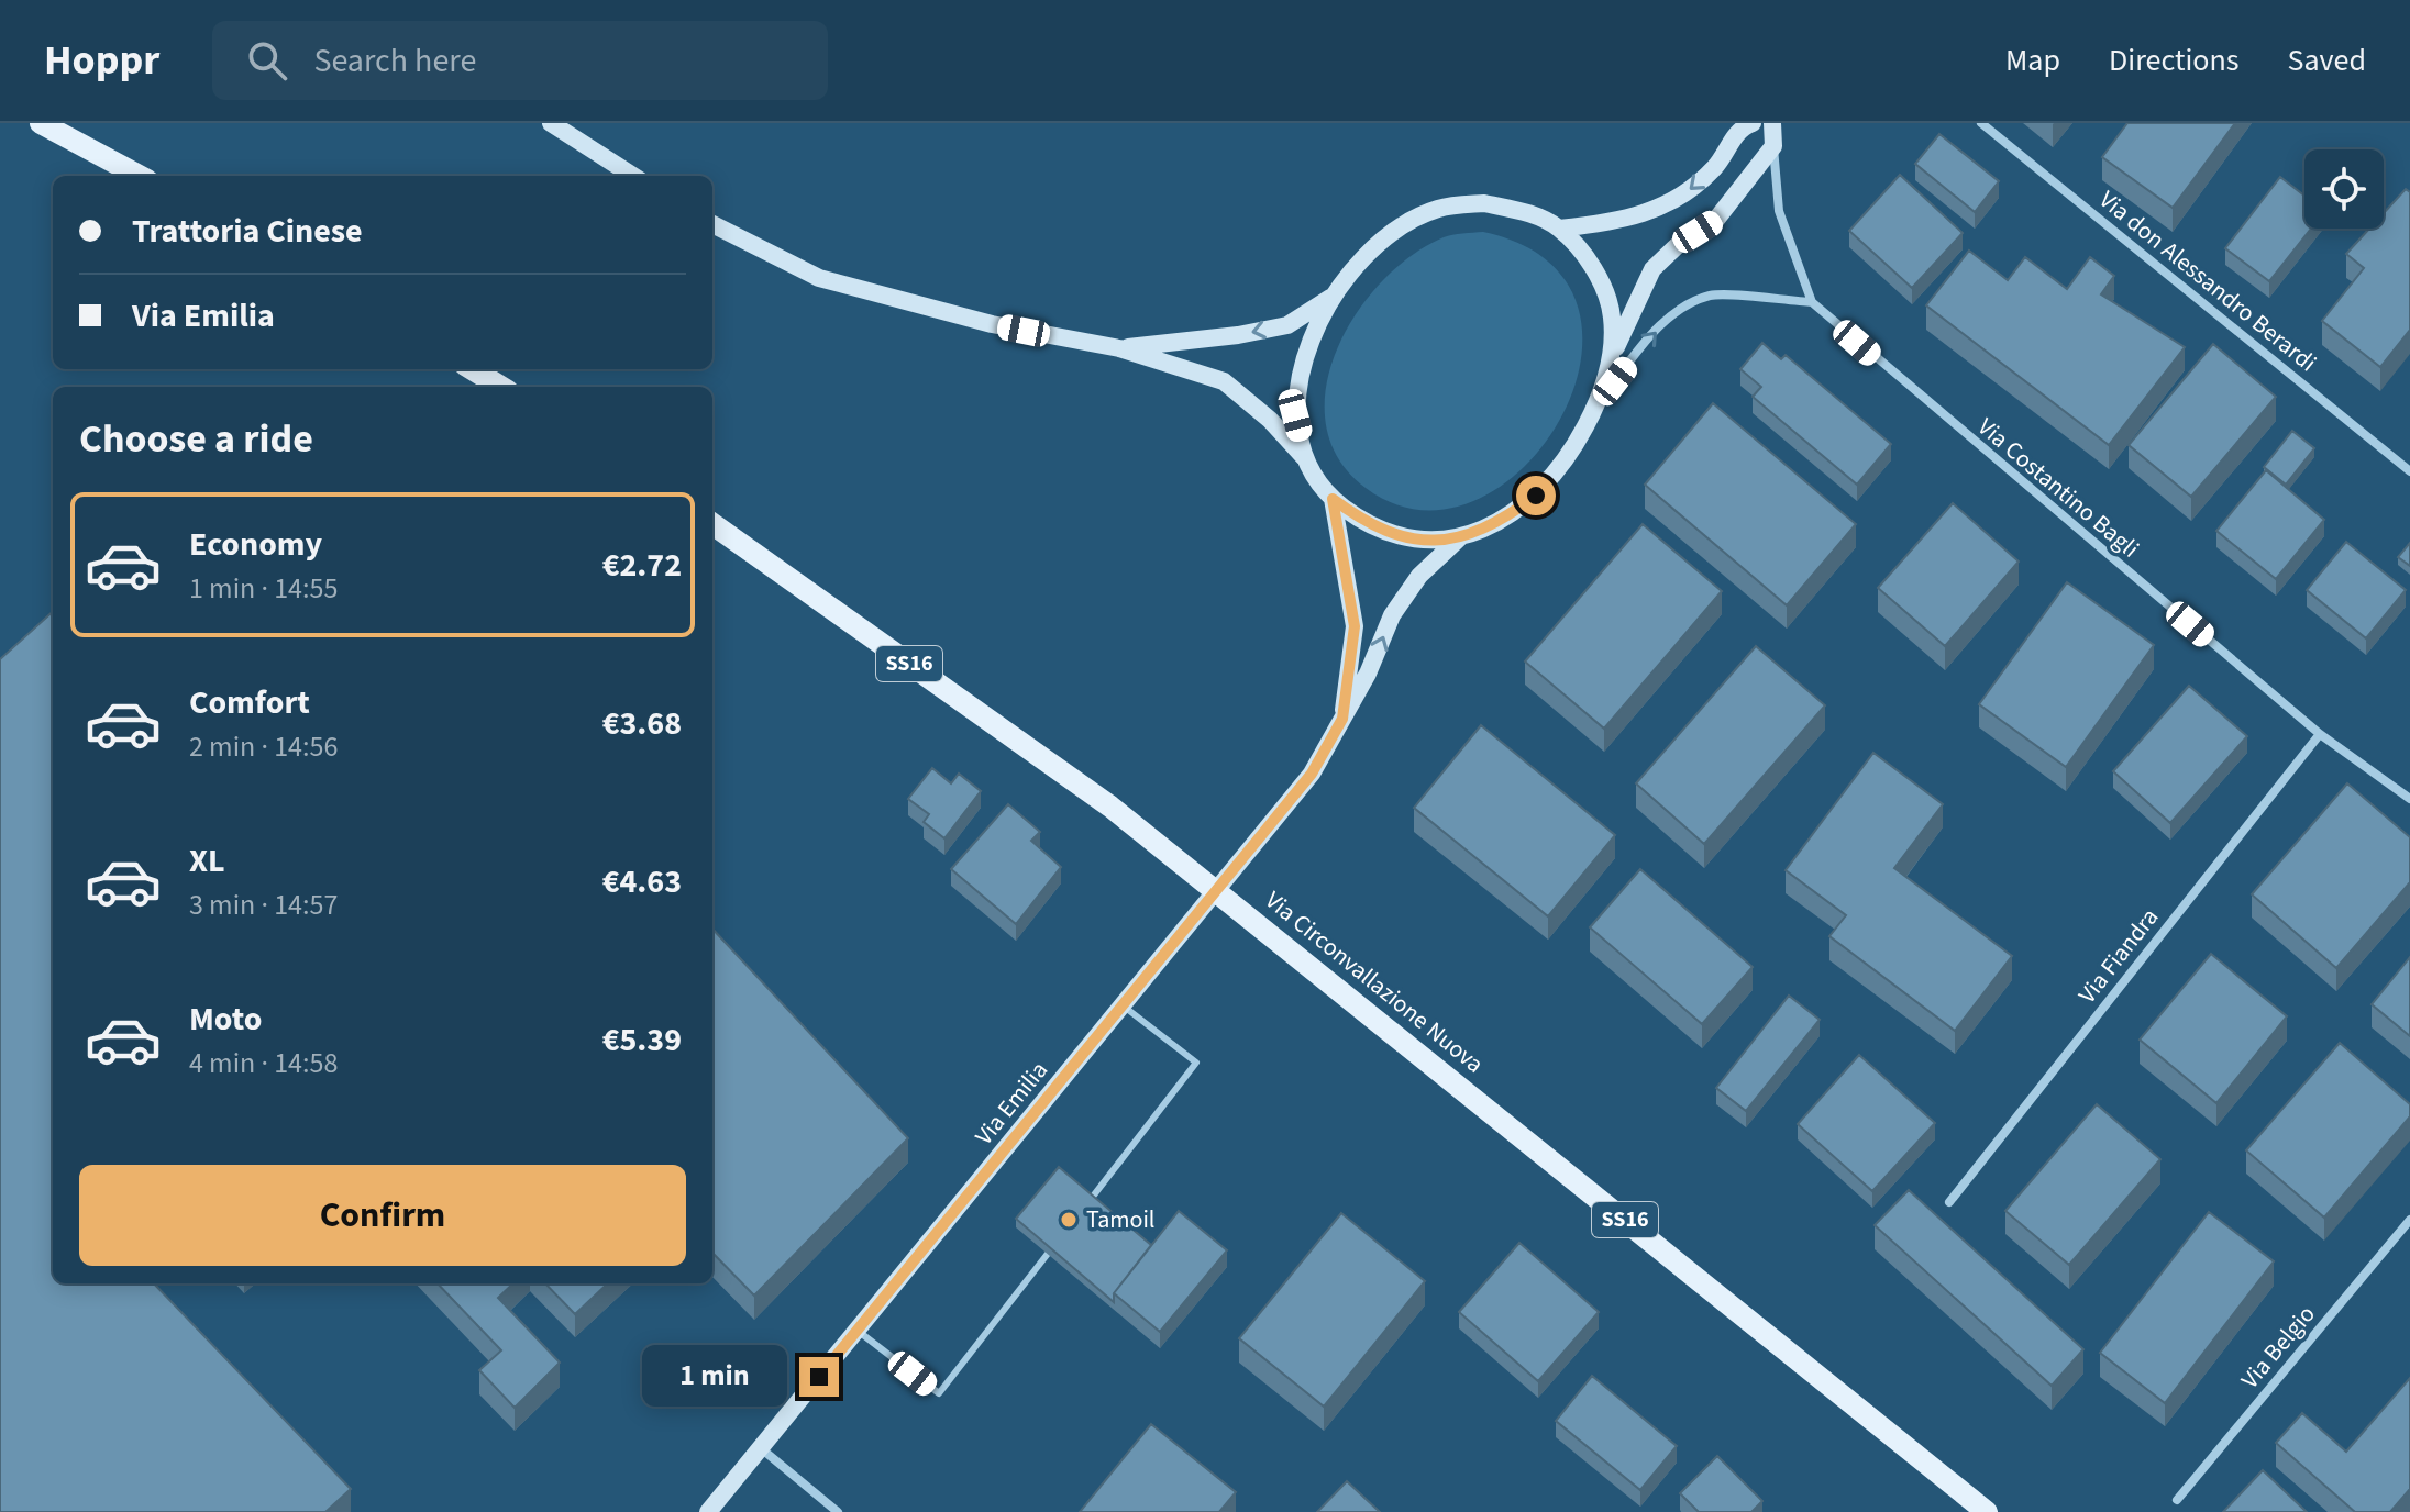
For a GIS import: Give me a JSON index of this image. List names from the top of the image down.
{
  "streets": {
    "main road": ["SS16", "Via Circonvallazione Nuova", "Via Emilia"],
    "street": [
      "Via don Alessandro Berardi",
      "Via Costantino Bagli",
      "Via Fiandra",
      "Via Belgio"
    ]
  },
  "crossings": [
    ["Via Costantino Bagli", "Via Fiandra"]
  ],
  "places": ["Tamoil"],
  "page": {
    "header": "Hoppr",
    "search": "Search here",
    "nav": ["Map", "Directions", "Saved"],
    "banner": ["Trattoria Cinese", "Via Emilia"],
    "heading": "Choose a ride",
    "list": [
      {
        "name": "Economy",
        "note": "1 min · 14:55",
        "value": "€2.72"
      },
      {
        "name": "Comfort",
        "note": "2 min · 14:56",
        "value": "€3.68"
      },
      {
        "name": "XL",
        "note": "3 min · 14:57",
        "value": "€4.63"
      },
      {
        "name": "Moto",
        "note": "4 min · 14:58",
        "value": "€5.39"
      }
    ],
    "buttons": "Confirm",
    "bubble": "1 min"
  }
}
